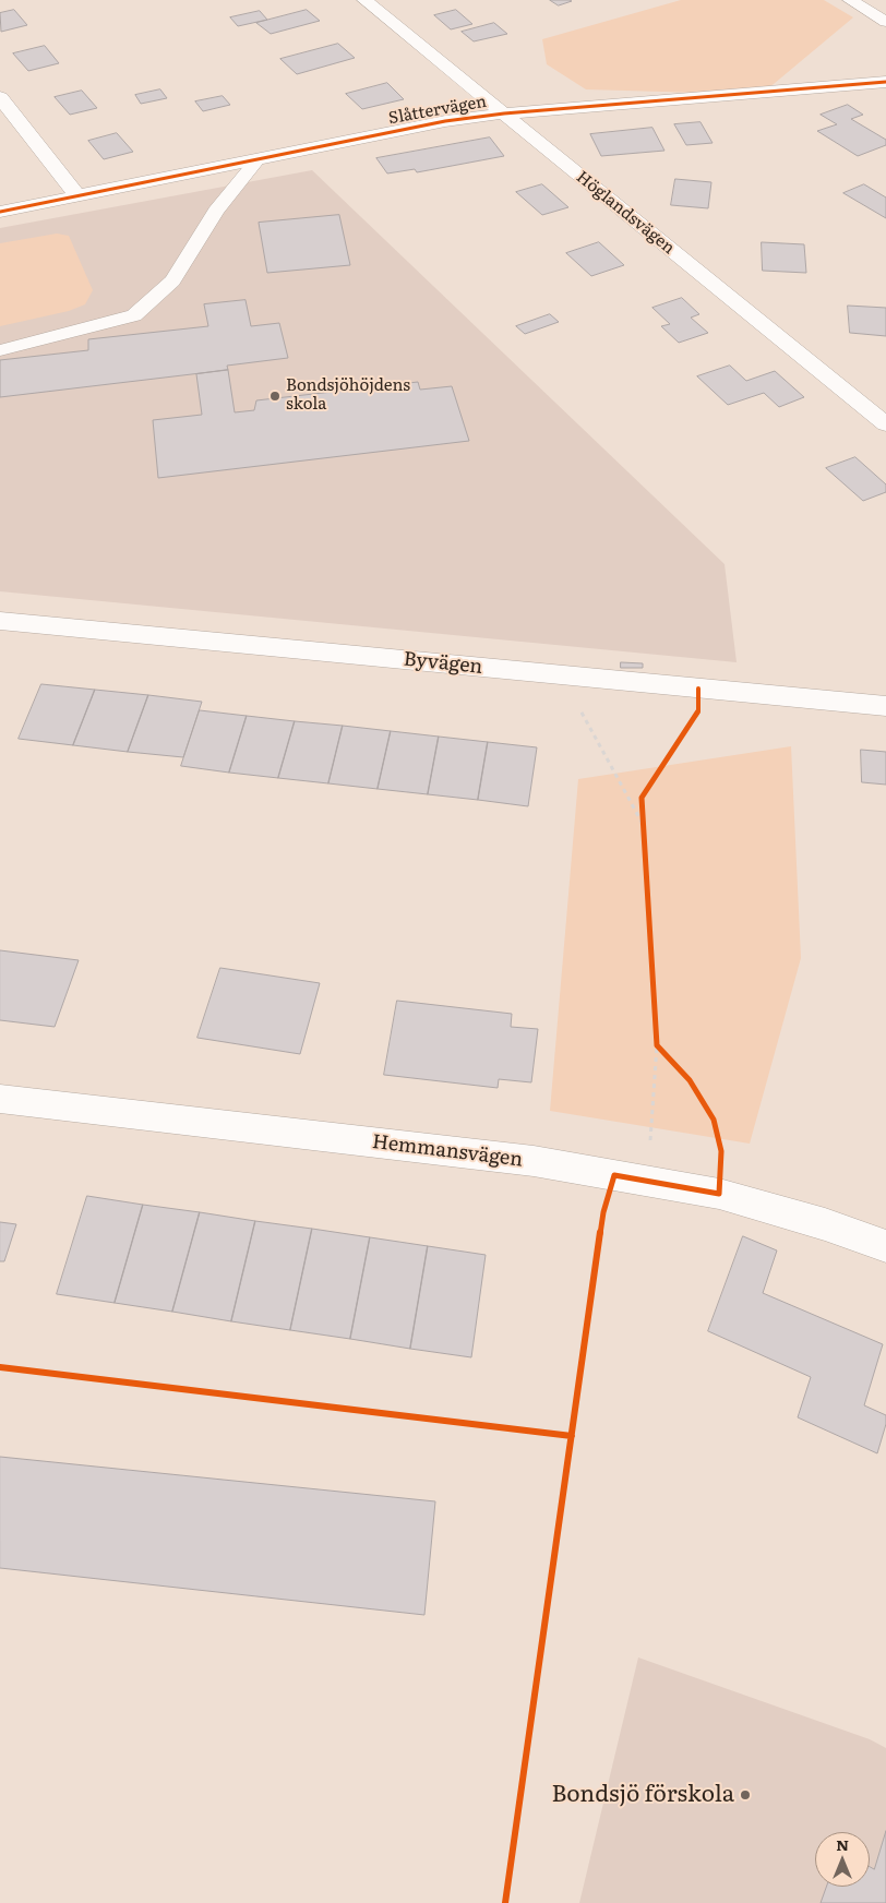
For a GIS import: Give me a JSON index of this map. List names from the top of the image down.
{
  "streets": {
    "street": [
      "Slåttervägen",
      "Höglandsvägen",
      "Byvägen",
      "Hemmansvägen"
    ]
  },
  "crossings": [
    ["Slåttervägen", "Höglandsvägen"]
  ],
  "places": ["Bondsjöhöjdens skola", "Bondsjö förskola"],
  "north": "top"
}
